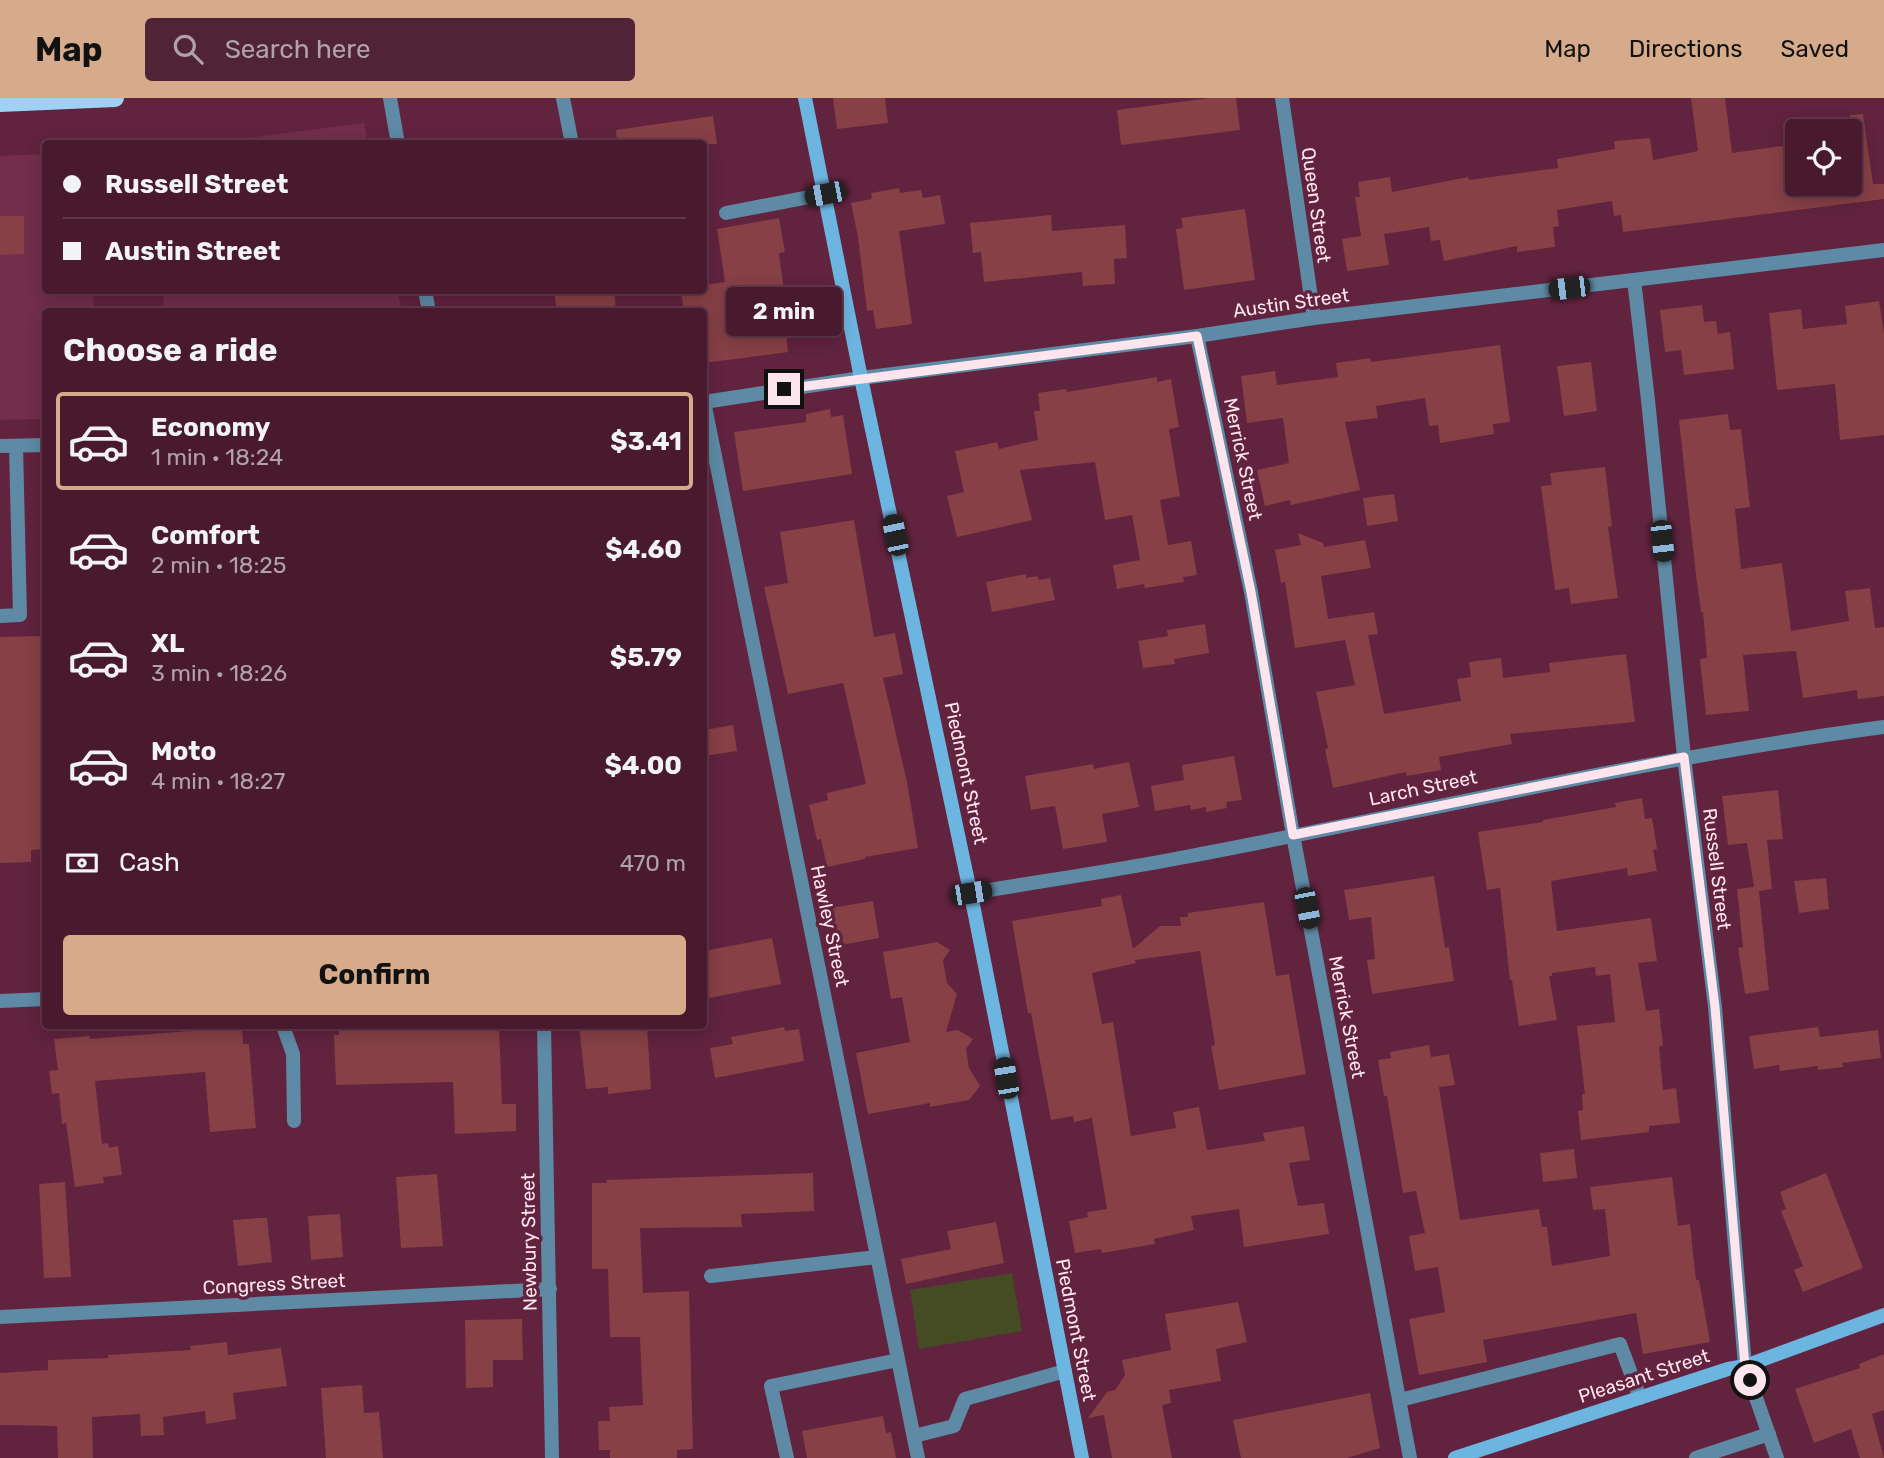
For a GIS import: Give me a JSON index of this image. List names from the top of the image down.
{
  "streets": {
    "street": [
      "Queen Street",
      "Austin Street",
      "Merrick Street",
      "Piedmont Street",
      "Larch Street",
      "Russell Street",
      "Hawley Street",
      "Newbury Street",
      "Congress Street",
      "Pleasant Street"
    ]
  },
  "crossings": [
    ["Queen Street", "Austin Street"],
    ["Austin Street", "Merrick Street"],
    ["Austin Street", "Piedmont Street"],
    ["Austin Street", "Russell Street"],
    ["Merrick Street", "Larch Street"],
    ["Piedmont Street", "Larch Street"],
    ["Larch Street", "Russell Street"],
    ["Russell Street", "Pleasant Street"],
    ["Newbury Street", "Congress Street"]
  ],
  "page": {
    "header": "Map",
    "search": "Search here",
    "nav": ["Map", "Directions", "Saved"],
    "banner": ["Russell Street", "Austin Street"],
    "bubble": "2 min",
    "heading": "Choose a ride",
    "list": [
      {
        "name": "Economy",
        "note": "1 min · 18:24",
        "value": "$3.41"
      },
      {
        "name": "Comfort",
        "note": "2 min · 18:25",
        "value": "$4.60"
      },
      {
        "name": "XL",
        "note": "3 min · 18:26",
        "value": "$5.79"
      },
      {
        "name": "Moto",
        "note": "4 min · 18:27",
        "value": "$4.00"
      }
    ],
    "pay": ["Cash", "470 m"],
    "buttons": "Confirm"
  }
}
